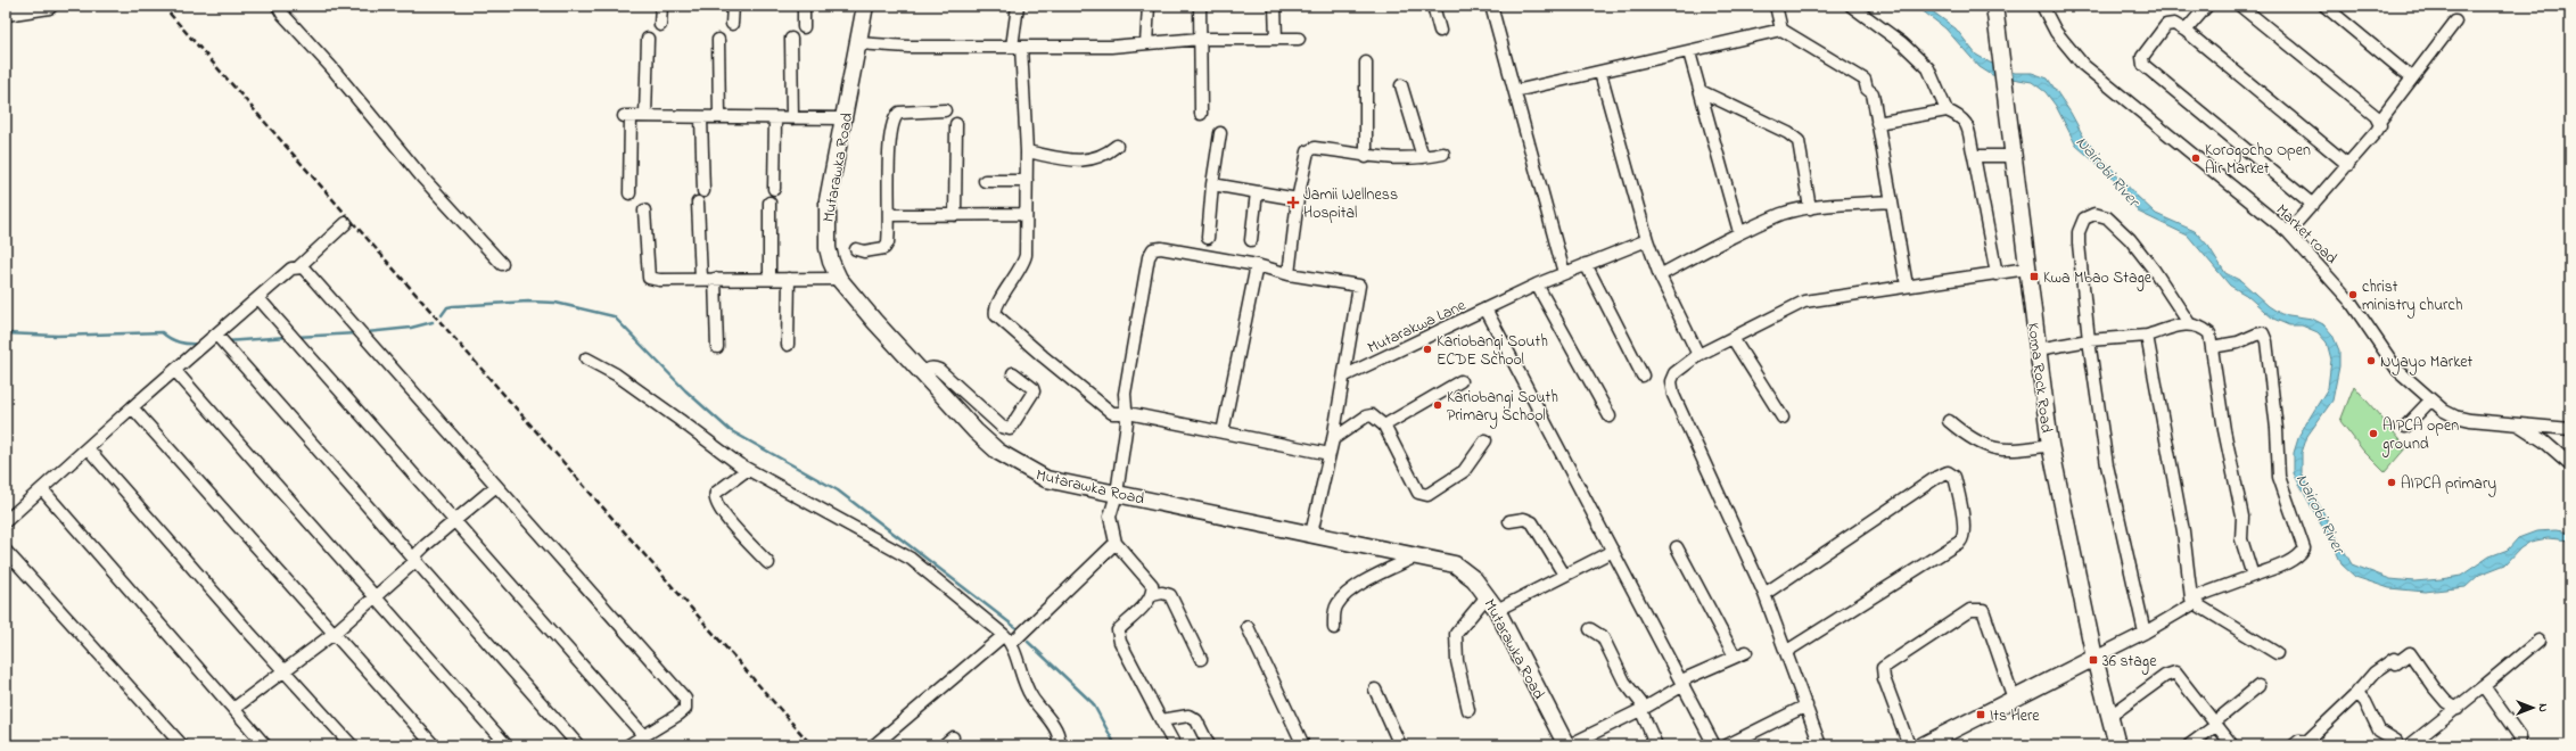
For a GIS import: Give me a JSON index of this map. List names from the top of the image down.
{
  "streets": {
    "street": [
      "Mutarawka Road",
      "Market road",
      "Mutarakwa Lane",
      "Koma Rock Road"
    ]
  },
  "water": ["Nairobi River"],
  "places": {
    "other": [
      "Korogocho Open Air Market",
      "christ ministry church",
      "Kariobangi South ECDE School",
      "Nyayo Market",
      "Kariobangi South Primary School",
      "AIPCA open ground",
      "AIPCA primary"
    ],
    "health": ["Jamii Wellness Hospital"],
    "transit": ["Kwa Mbao Stage", "36 stage", "Its Here"]
  },
  "north": "right"
}
